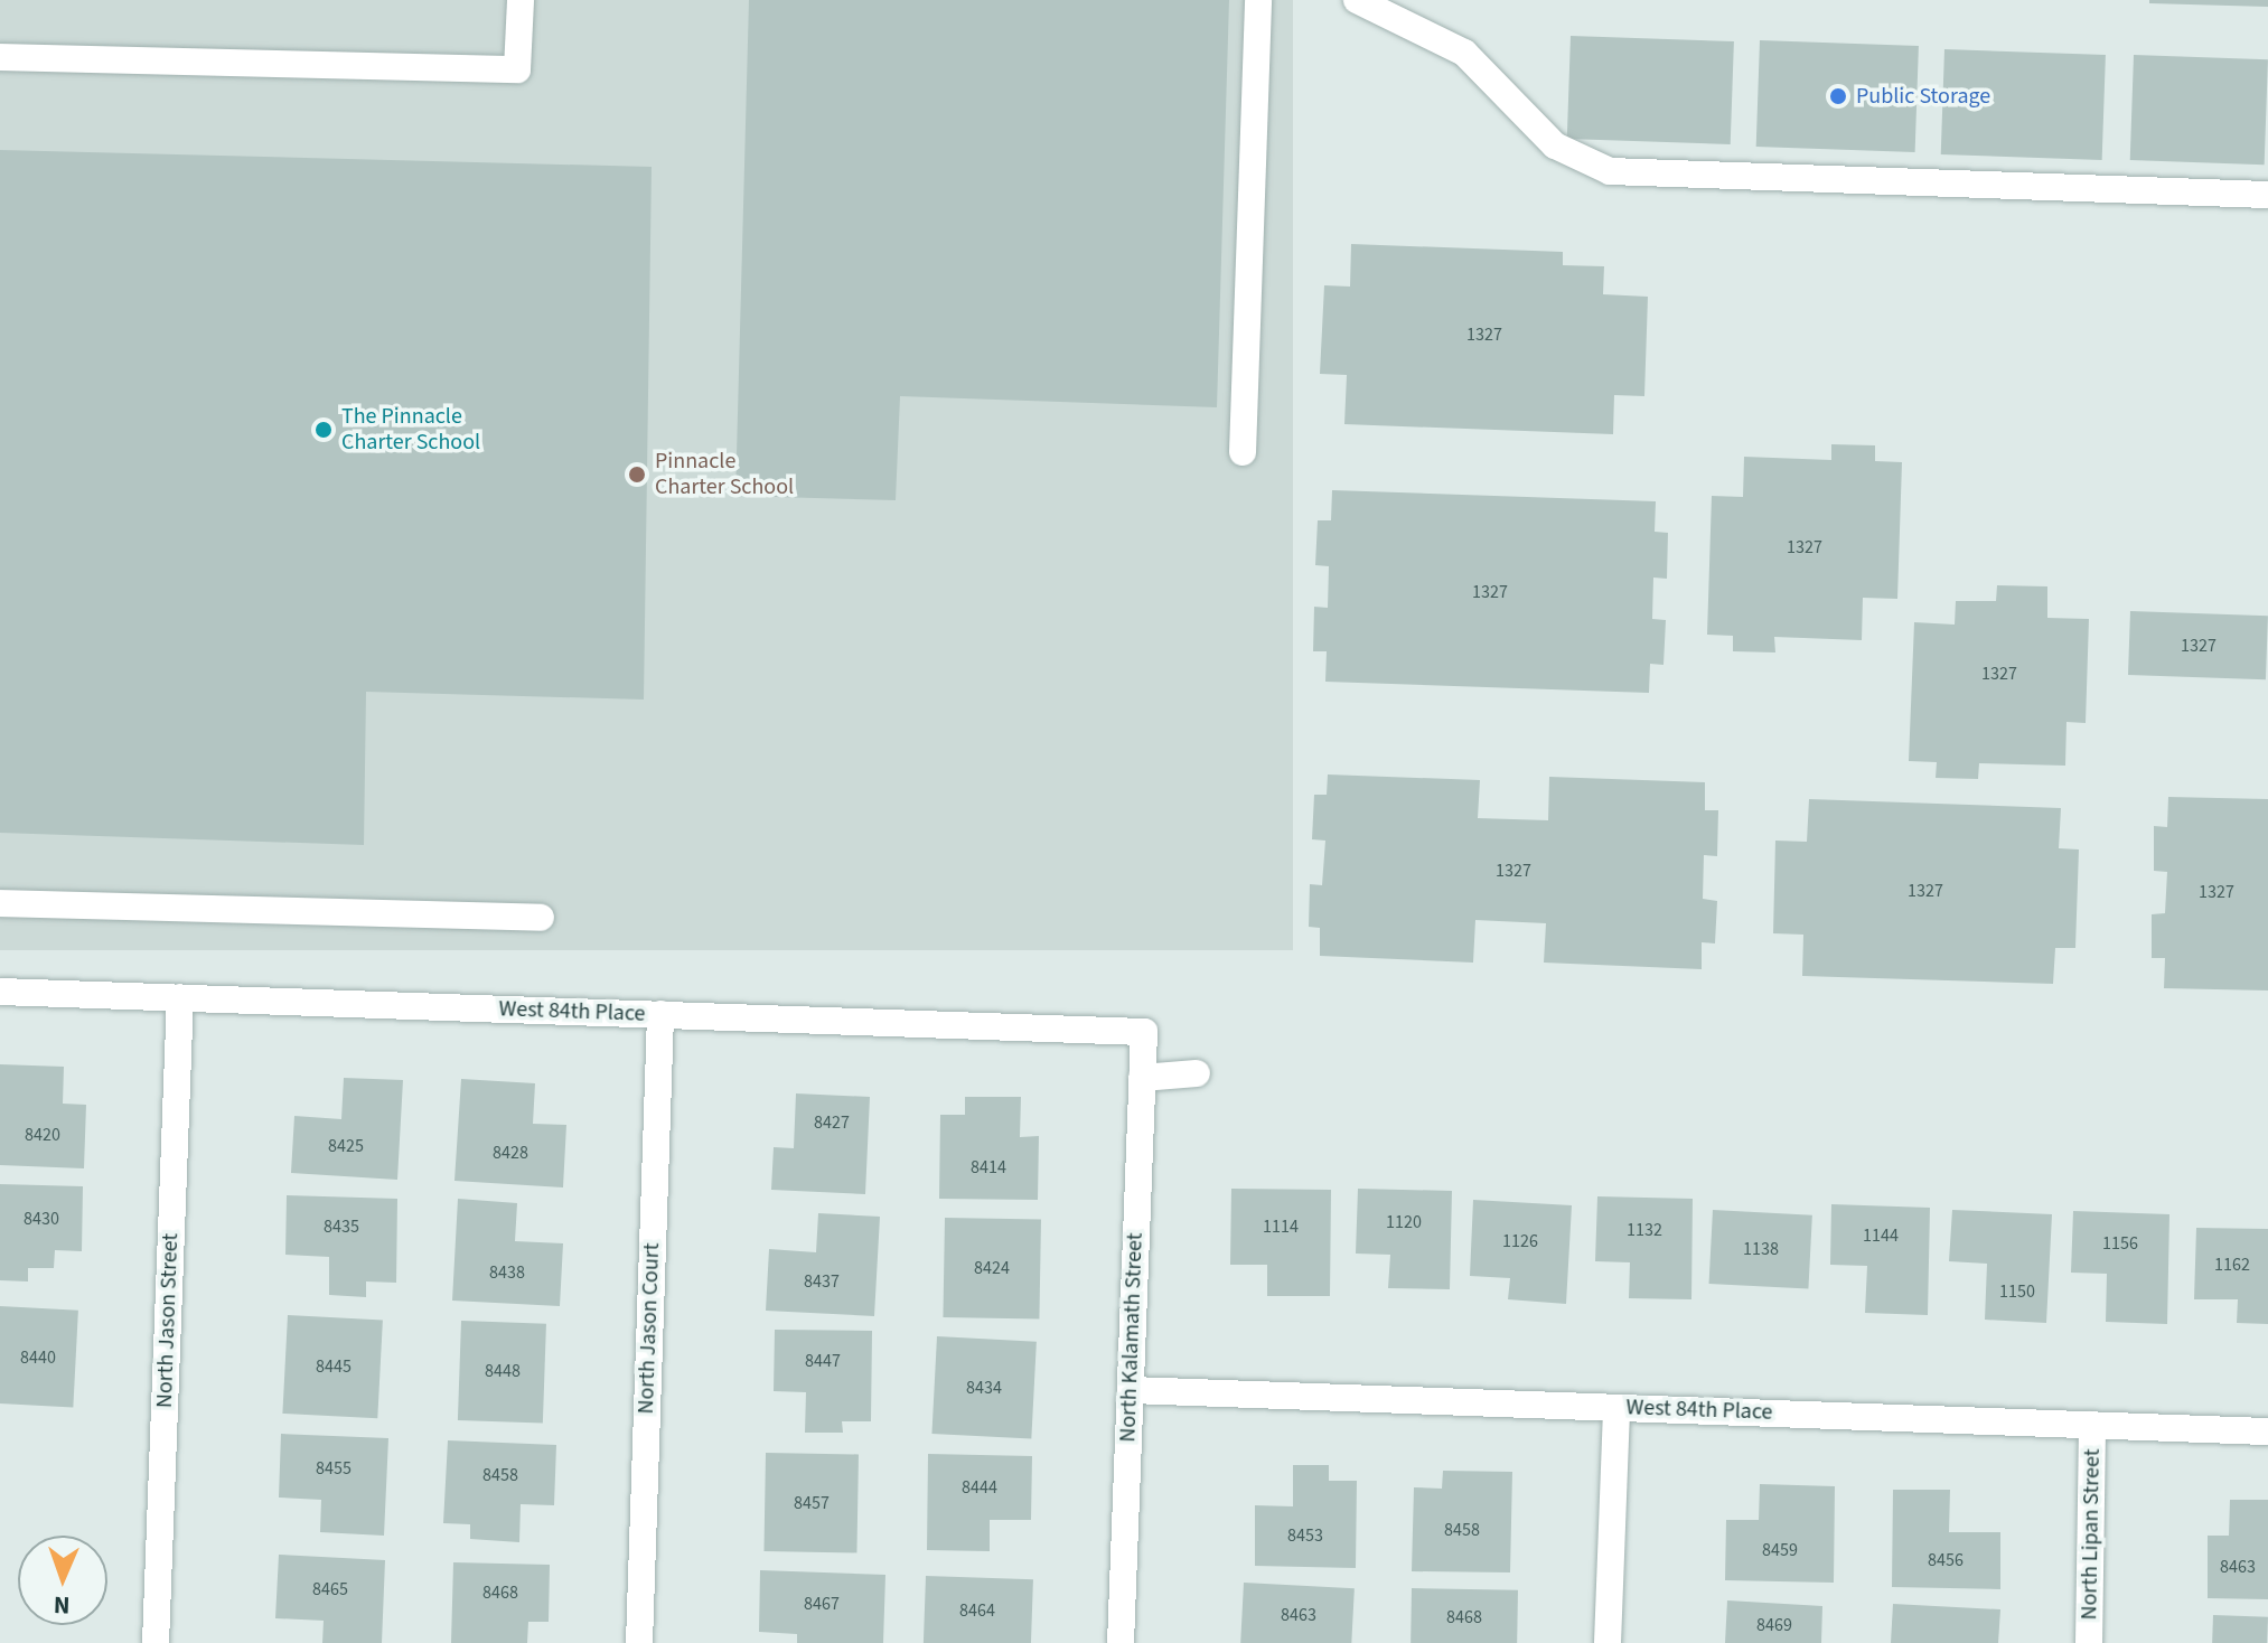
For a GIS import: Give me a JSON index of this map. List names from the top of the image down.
{
  "streets": {
    "street": [
      "West 84th Place",
      "North Jason Street",
      "North Jason Court",
      "North Kalamath Street",
      "North Lipan Street"
    ]
  },
  "crossings": [
    ["West 84th Place", "North Jason Street"],
    ["West 84th Place", "North Jason Court"],
    ["West 84th Place", "North Kalamath Street"],
    ["West 84th Place", "North Lipan Street"]
  ],
  "places": ["Public Storage", "The Pinnacle Charter School", "Pinnacle Charter School"],
  "house_numbers": [
    "1327",
    "1327",
    "1327",
    "1327",
    "1327",
    "1327",
    "1327",
    "1327",
    "8427",
    "8420",
    "8425",
    "8428",
    "8414",
    "8430",
    "1120",
    "8435",
    "1114",
    "1132",
    "1144",
    "1126",
    "1156",
    "1138",
    "1162",
    "8424",
    "8438",
    "8437",
    "1150",
    "8440",
    "8447",
    "8445",
    "8448",
    "8434",
    "8455",
    "8458",
    "8444",
    "8457",
    "8458",
    "8453",
    "8459",
    "8456",
    "8463",
    "8465",
    "8468",
    "8467",
    "8464",
    "8463",
    "8468",
    "8469"
  ],
  "north": "bottom"
}
